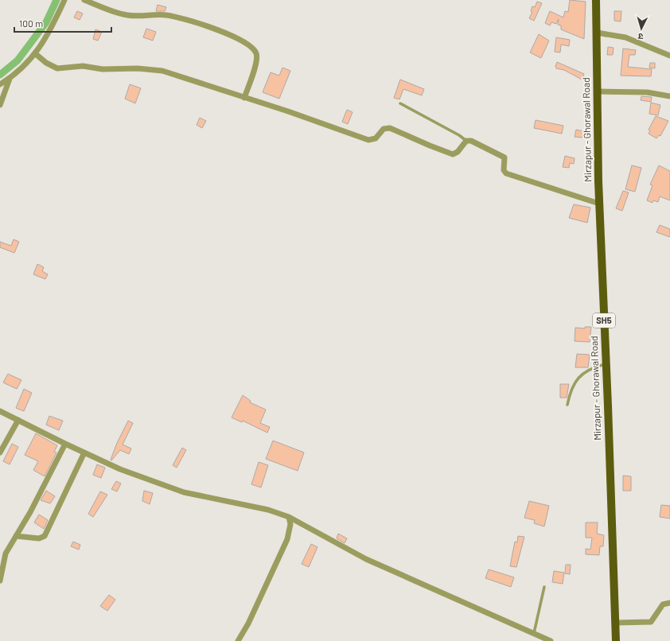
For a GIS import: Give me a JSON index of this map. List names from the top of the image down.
{
  "streets": {
    "main road": ["Mirzapur - Ghorawal Road", "SH5"]
  },
  "scale_bar": "100 m",
  "north": "bottom"
}
